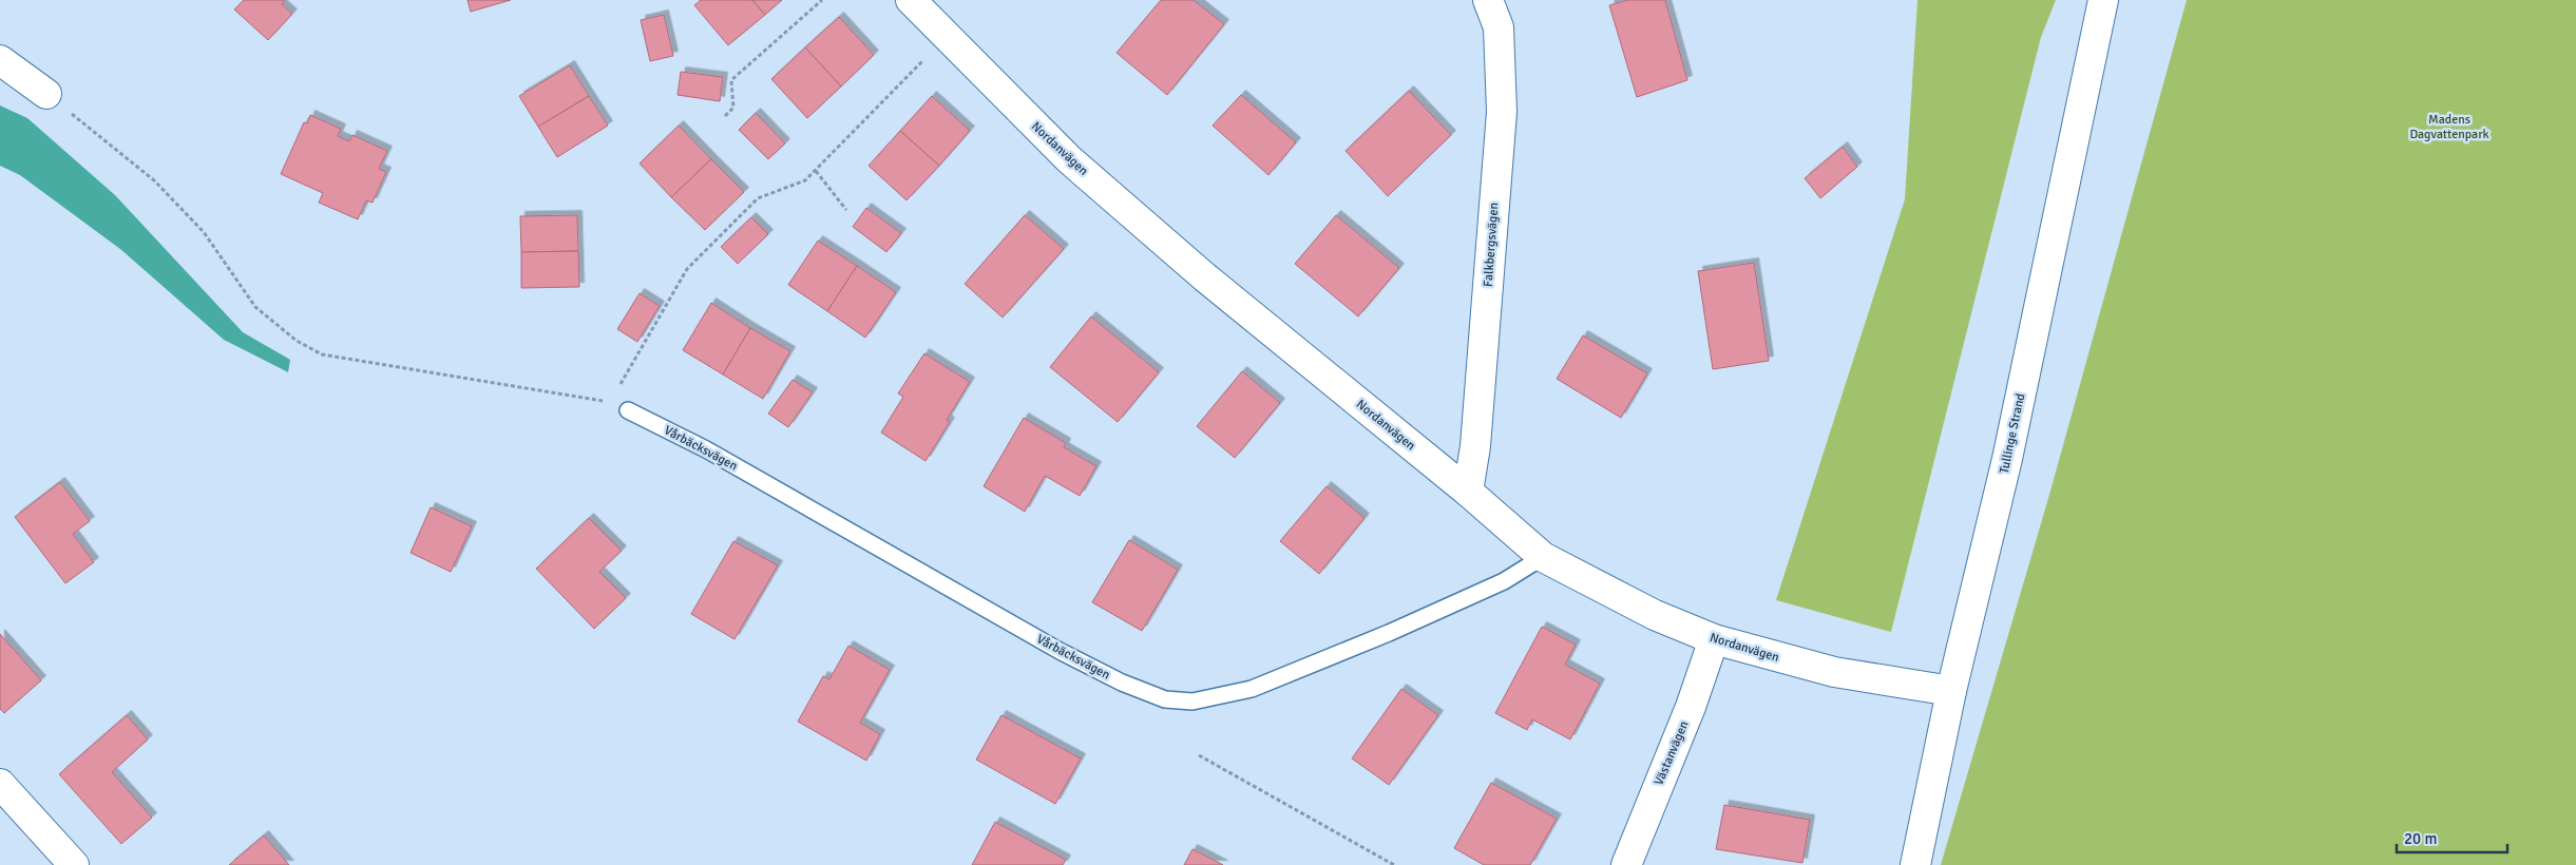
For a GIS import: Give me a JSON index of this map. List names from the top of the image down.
{
  "streets": {
    "street": [
      "Nordanvägen",
      "Falkbergsvägen",
      "Tullinge Strand",
      "Västanvägen"
    ],
    "lane": ["Vårbäcksvägen"]
  },
  "crossings": [
    ["Nordanvägen", "Falkbergsvägen"],
    ["Nordanvägen", "Tullinge Strand"],
    ["Nordanvägen", "Vårbäcksvägen"],
    ["Nordanvägen", "Västanvägen"]
  ],
  "parks": ["Madens Dagvattenpark"],
  "scale_bar": "20 m"
}
